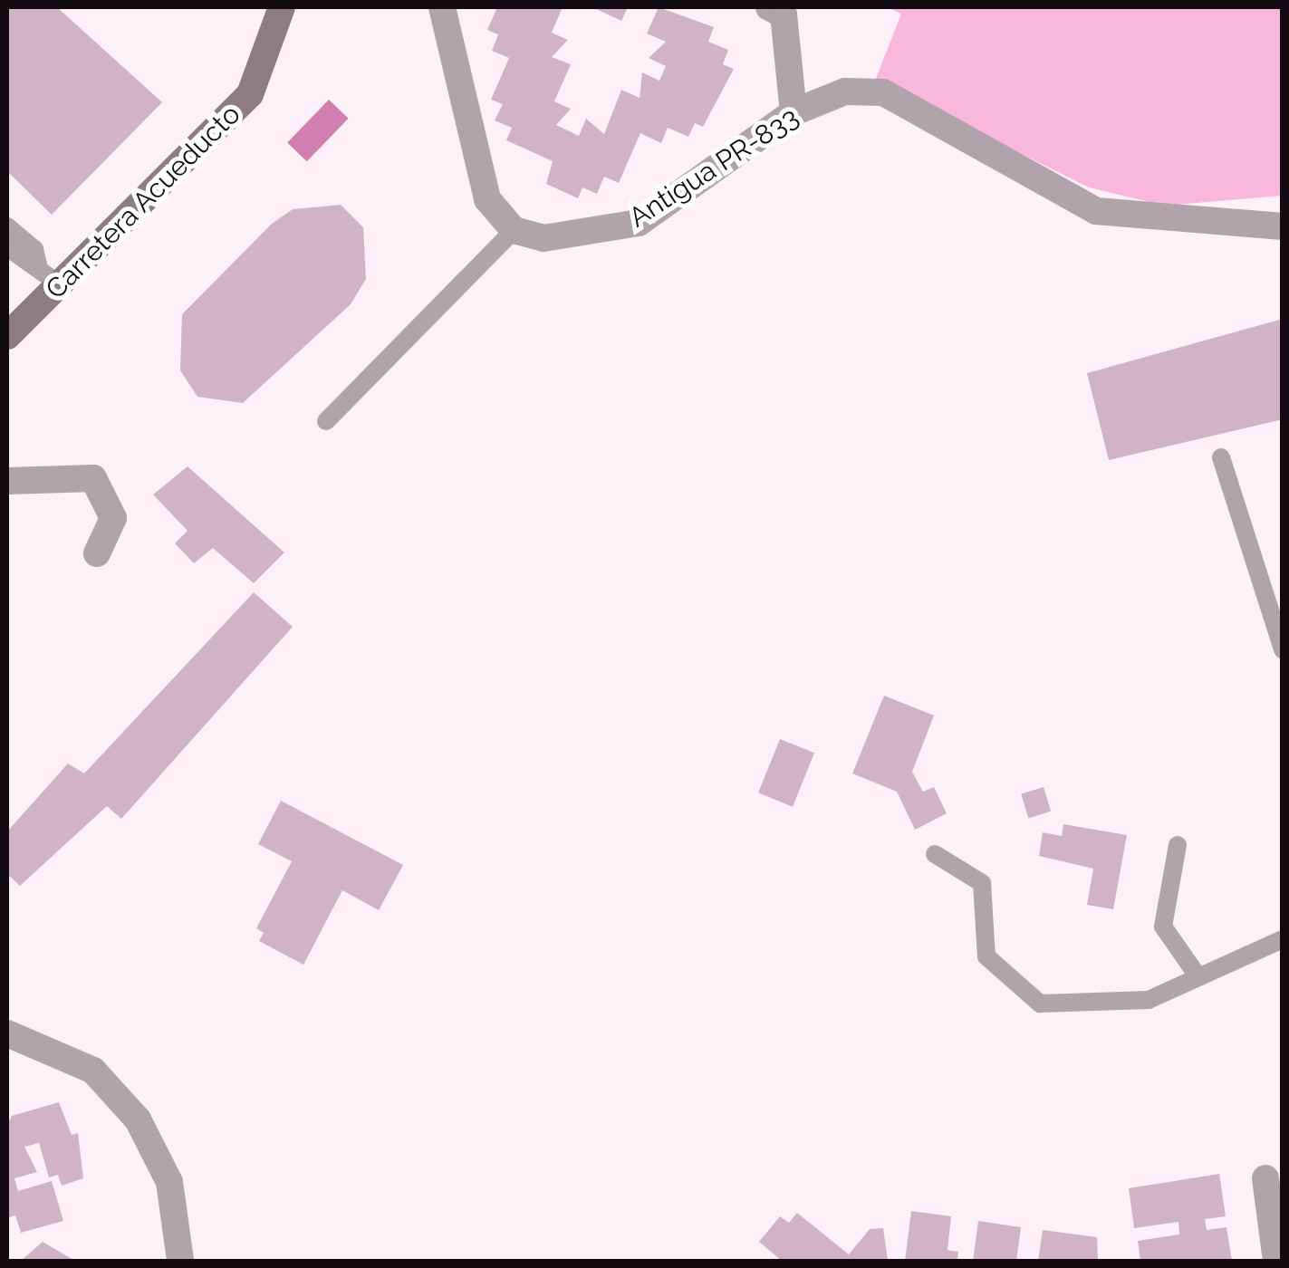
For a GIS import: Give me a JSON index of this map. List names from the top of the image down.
{
  "streets": {
    "street": ["Antigua PR-833", "Carretera Acueducto"]
  }
}
